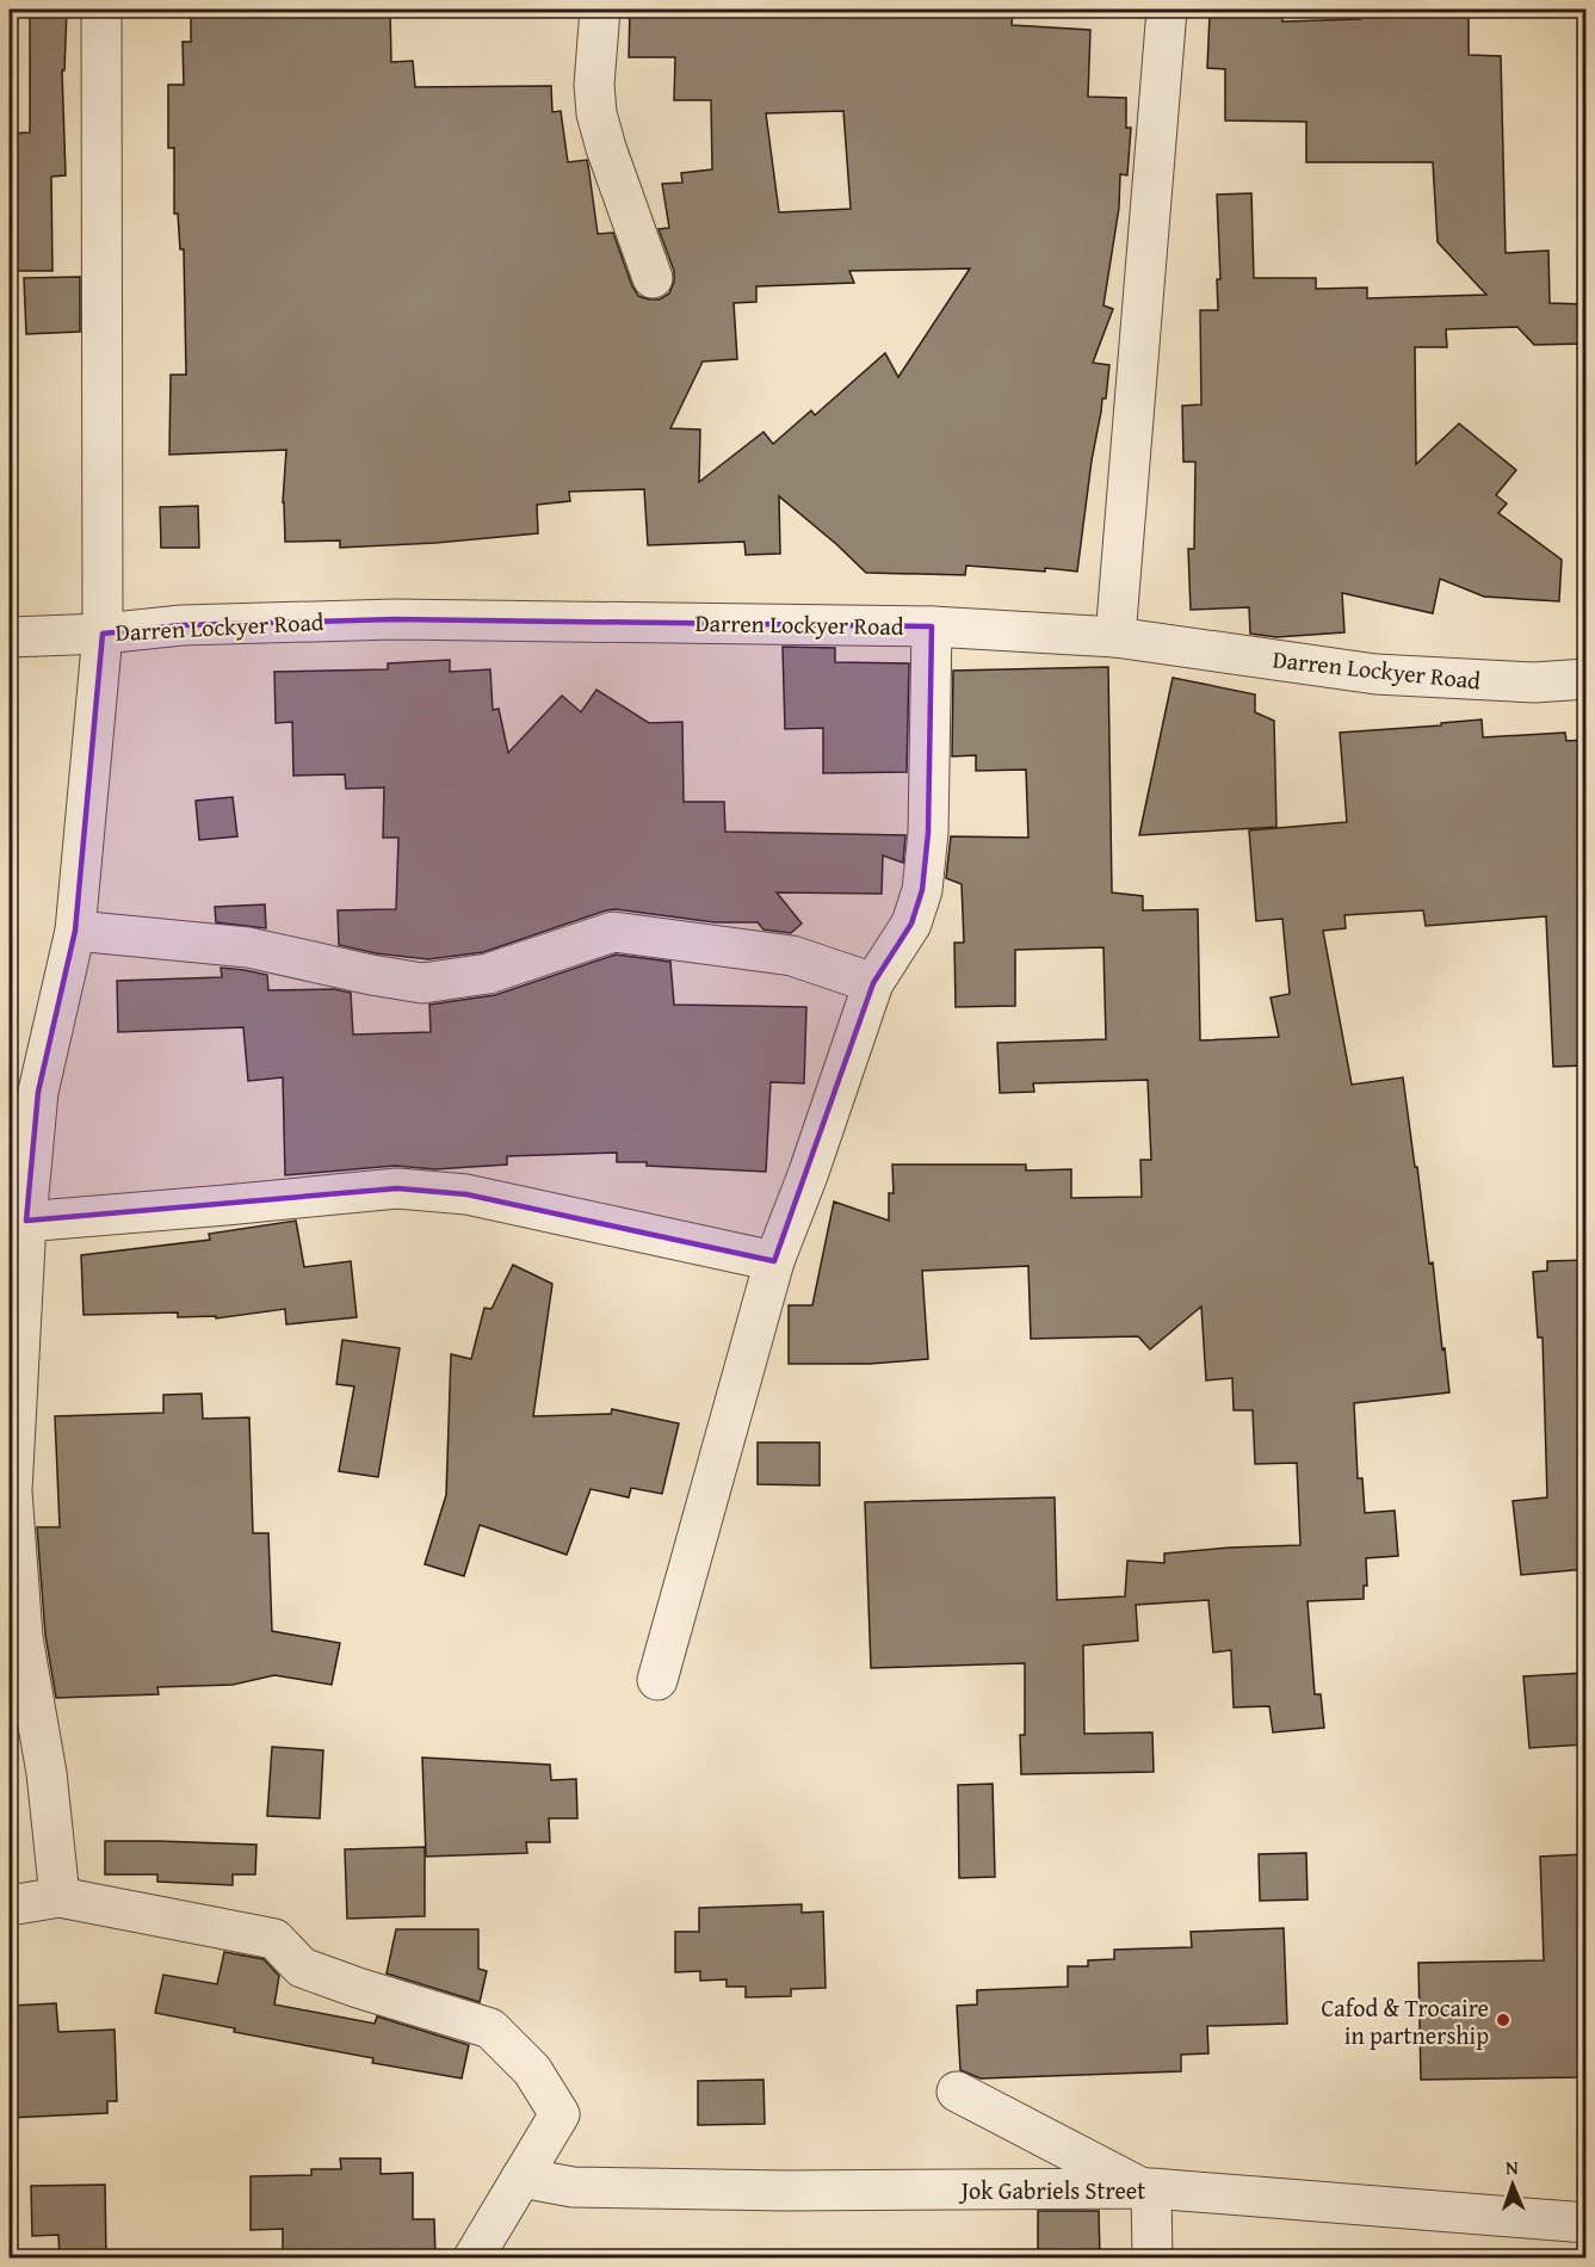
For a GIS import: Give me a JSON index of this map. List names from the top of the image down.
{
  "streets": {
    "street": ["Darren Lockyer Road", "Jok Gabriels Street"]
  },
  "places": ["Cafod & Trocaire in partnership"],
  "north": "top"
}
